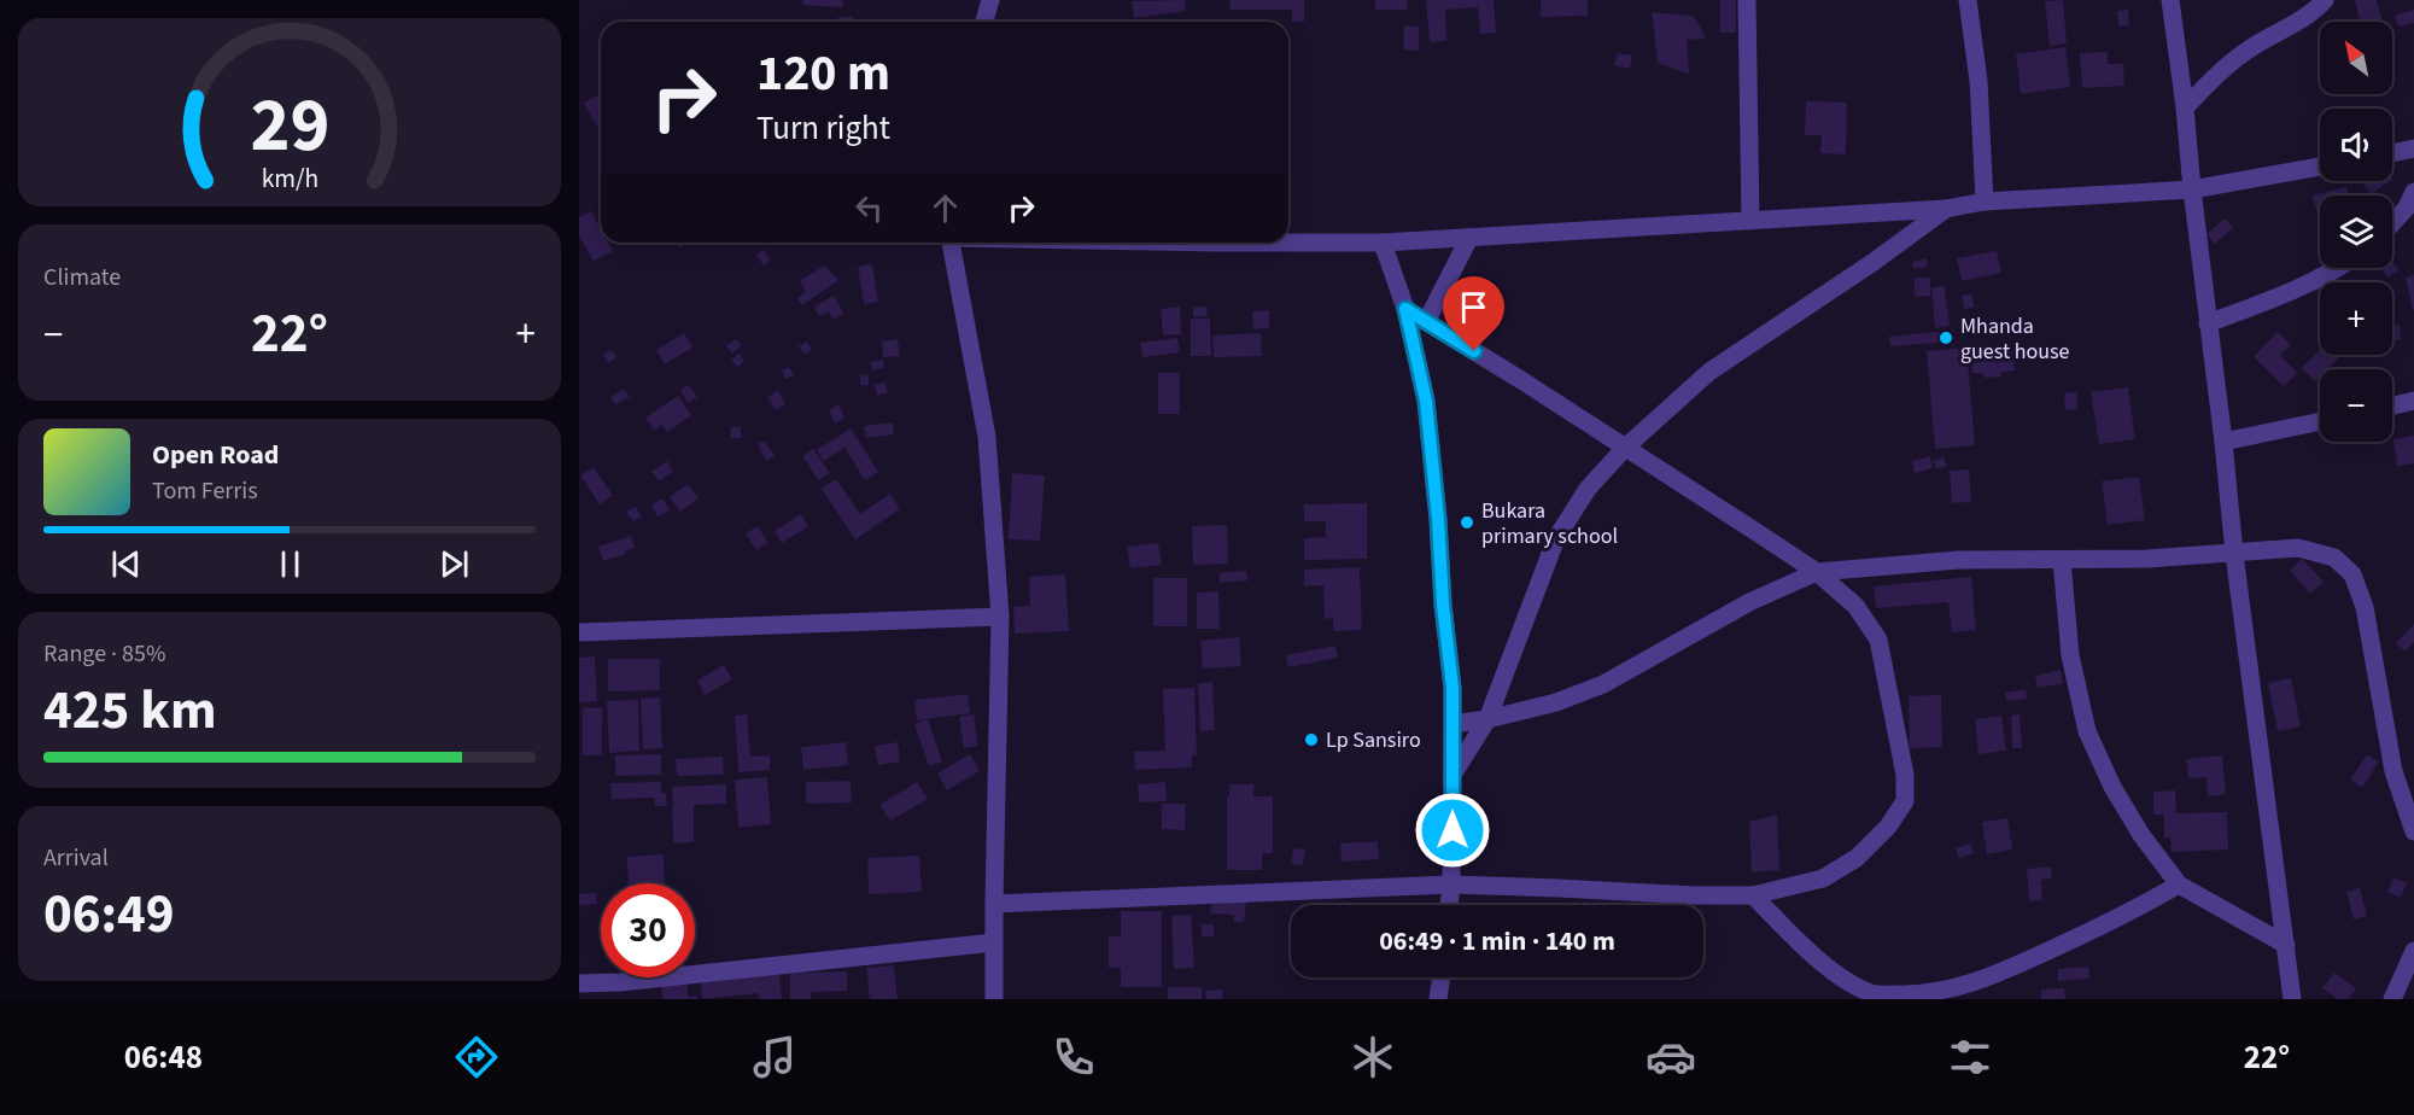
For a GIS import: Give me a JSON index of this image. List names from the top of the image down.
{
  "places": ["Mhanda guest house", "Bukara primary school", "Lp Sansiro"],
  "north": "top left",
  "page": {
    "map_buttons": ["+", "−"],
    "turn": ["120 m", "Turn right"],
    "tile": [
      "Climate",
      ["Range · 85%", "425 km"],
      ["Arrival", "06:49"]
    ],
    "heat": ["−", "22°", "+"],
    "song": ["Open Road", "Tom Ferris"],
    "limit": "30",
    "trip": "06:49 · 1 min · 140 m",
    "tabs": ["06:48", "22°"],
    "gauge": ["29", "km/h"]
  }
}
